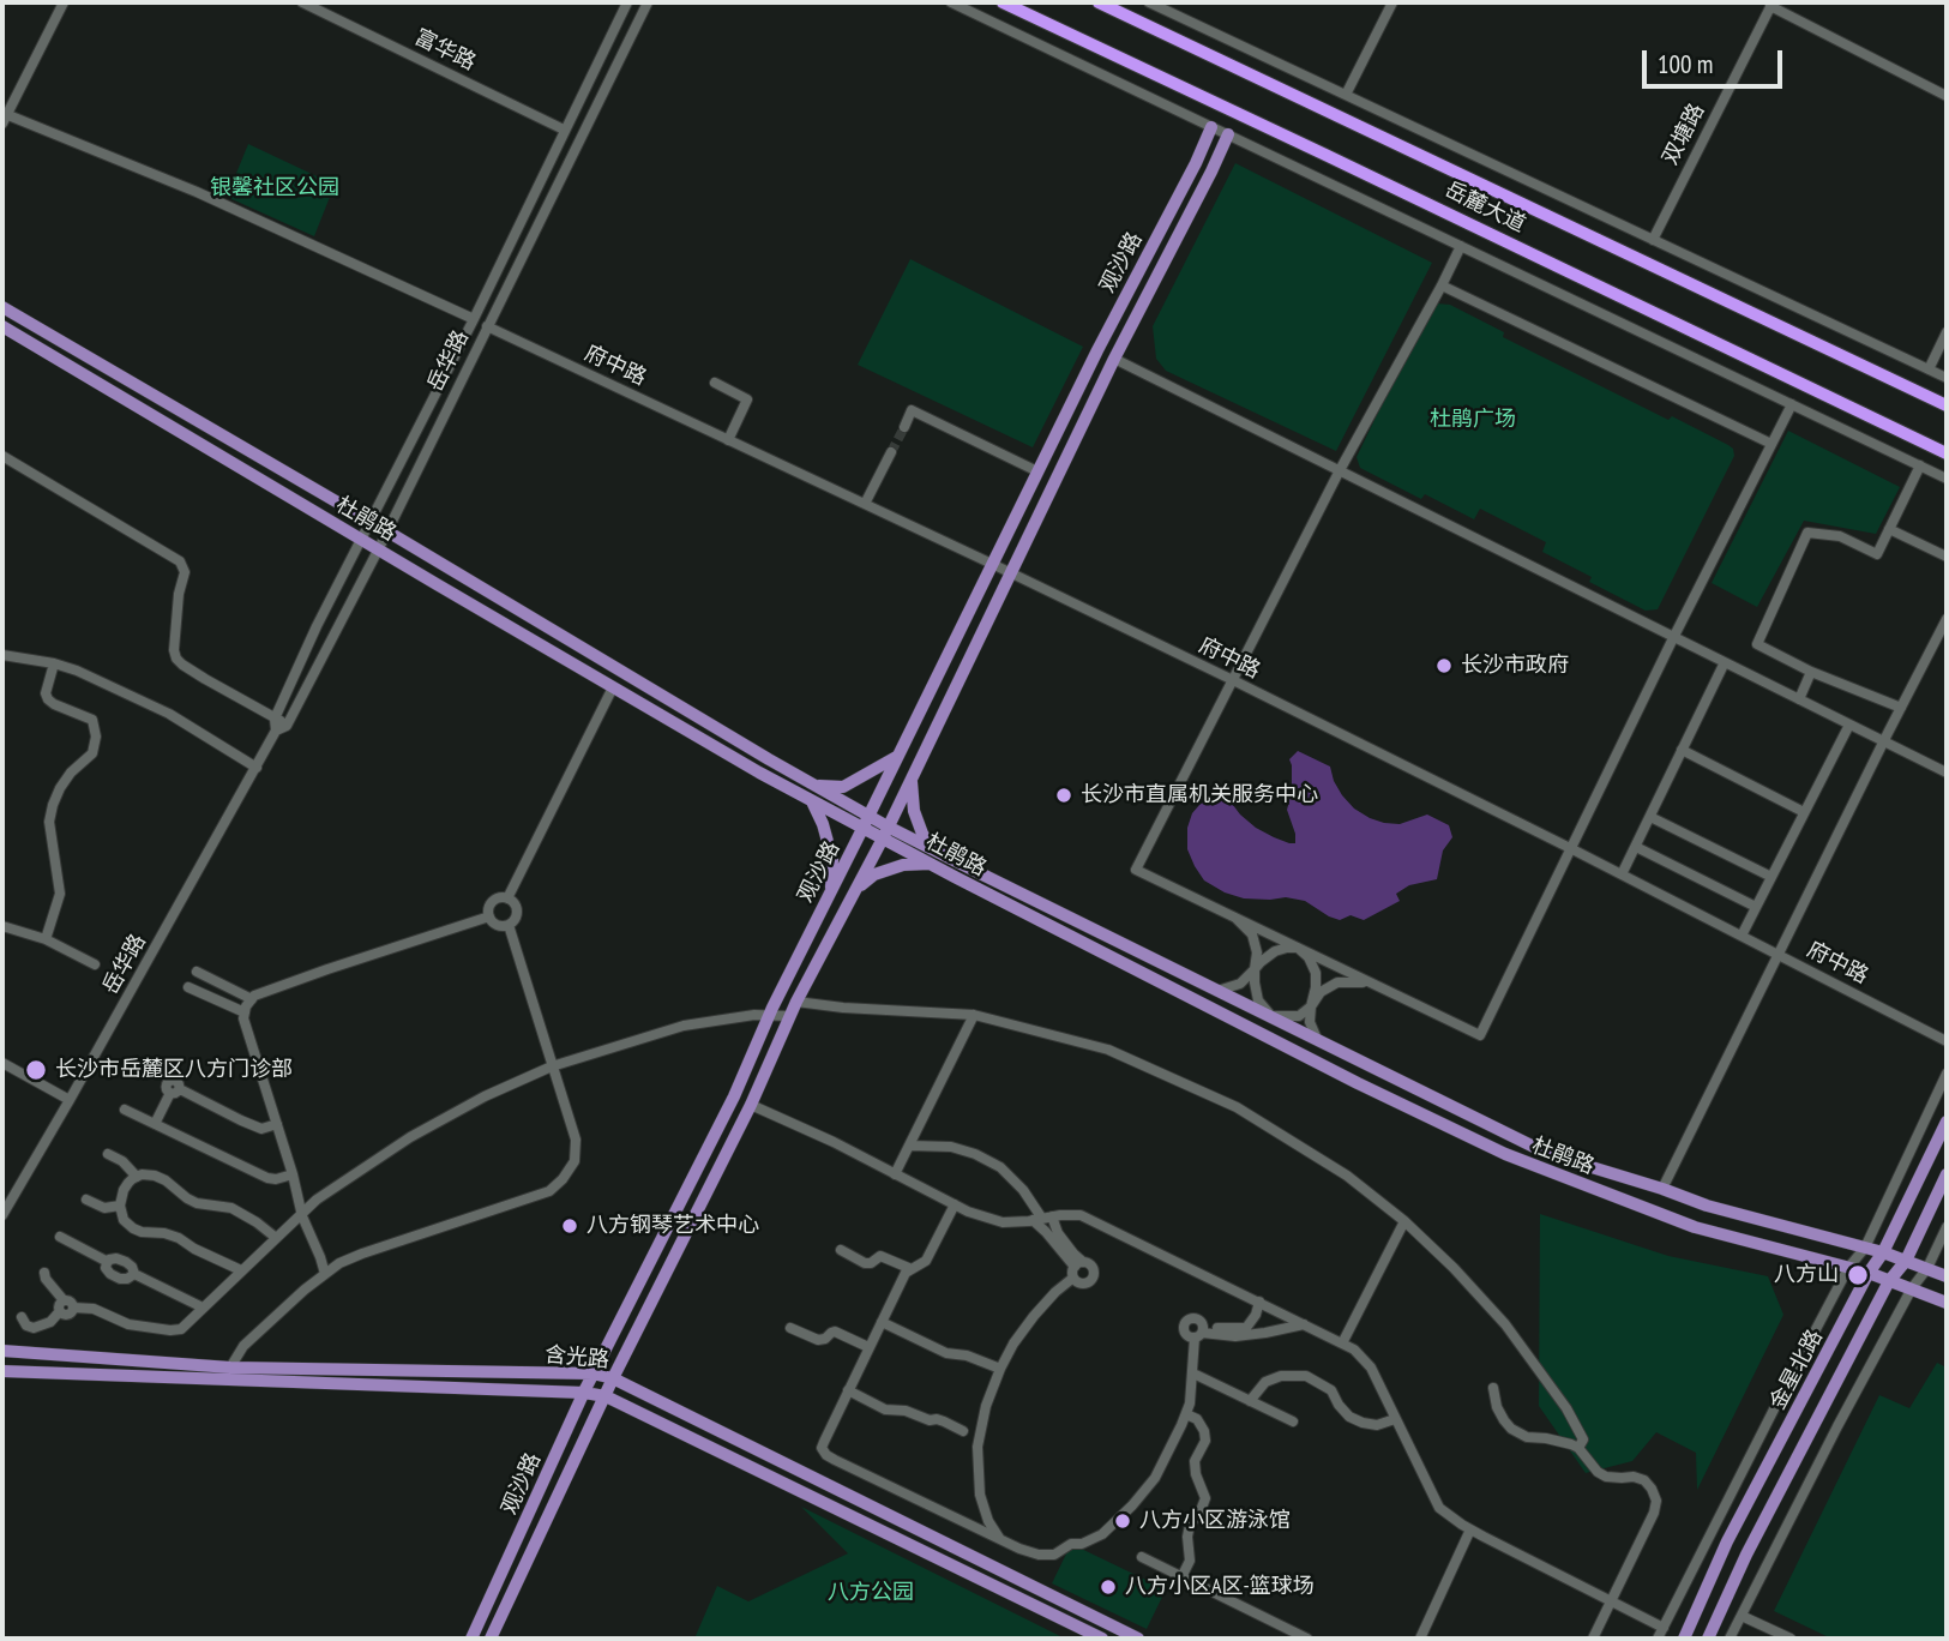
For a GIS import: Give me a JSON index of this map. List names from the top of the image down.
{
  "streets": {
    "highway": ["岳麓大道"],
    "main road": [
      "观沙路",
      "杜鹃路",
      "含光路",
      "金星北路"
    ],
    "street": [
      "富华路",
      "双塘路",
      "岳华路",
      "府中路"
    ]
  },
  "crossings": [
    ["富华路", "岳华路"],
    ["观沙路", "府中路"],
    ["观沙路", "杜鹃路"],
    ["观沙路", "含光路"],
    ["岳华路", "府中路"],
    ["岳华路", "杜鹃路"],
    ["杜鹃路", "金星北路"]
  ],
  "parks": ["银馨社区公园", "杜鹃广场", "八方公园"],
  "places": [
    "长沙市政府",
    "长沙市直属机关服务中心",
    "长沙市岳麓区八方门诊部",
    "八方钢琴艺术中心",
    "八方山",
    "八方小区游泳馆",
    "八方小区A区-篮球场"
  ],
  "scale_bar": "100 m"
}
